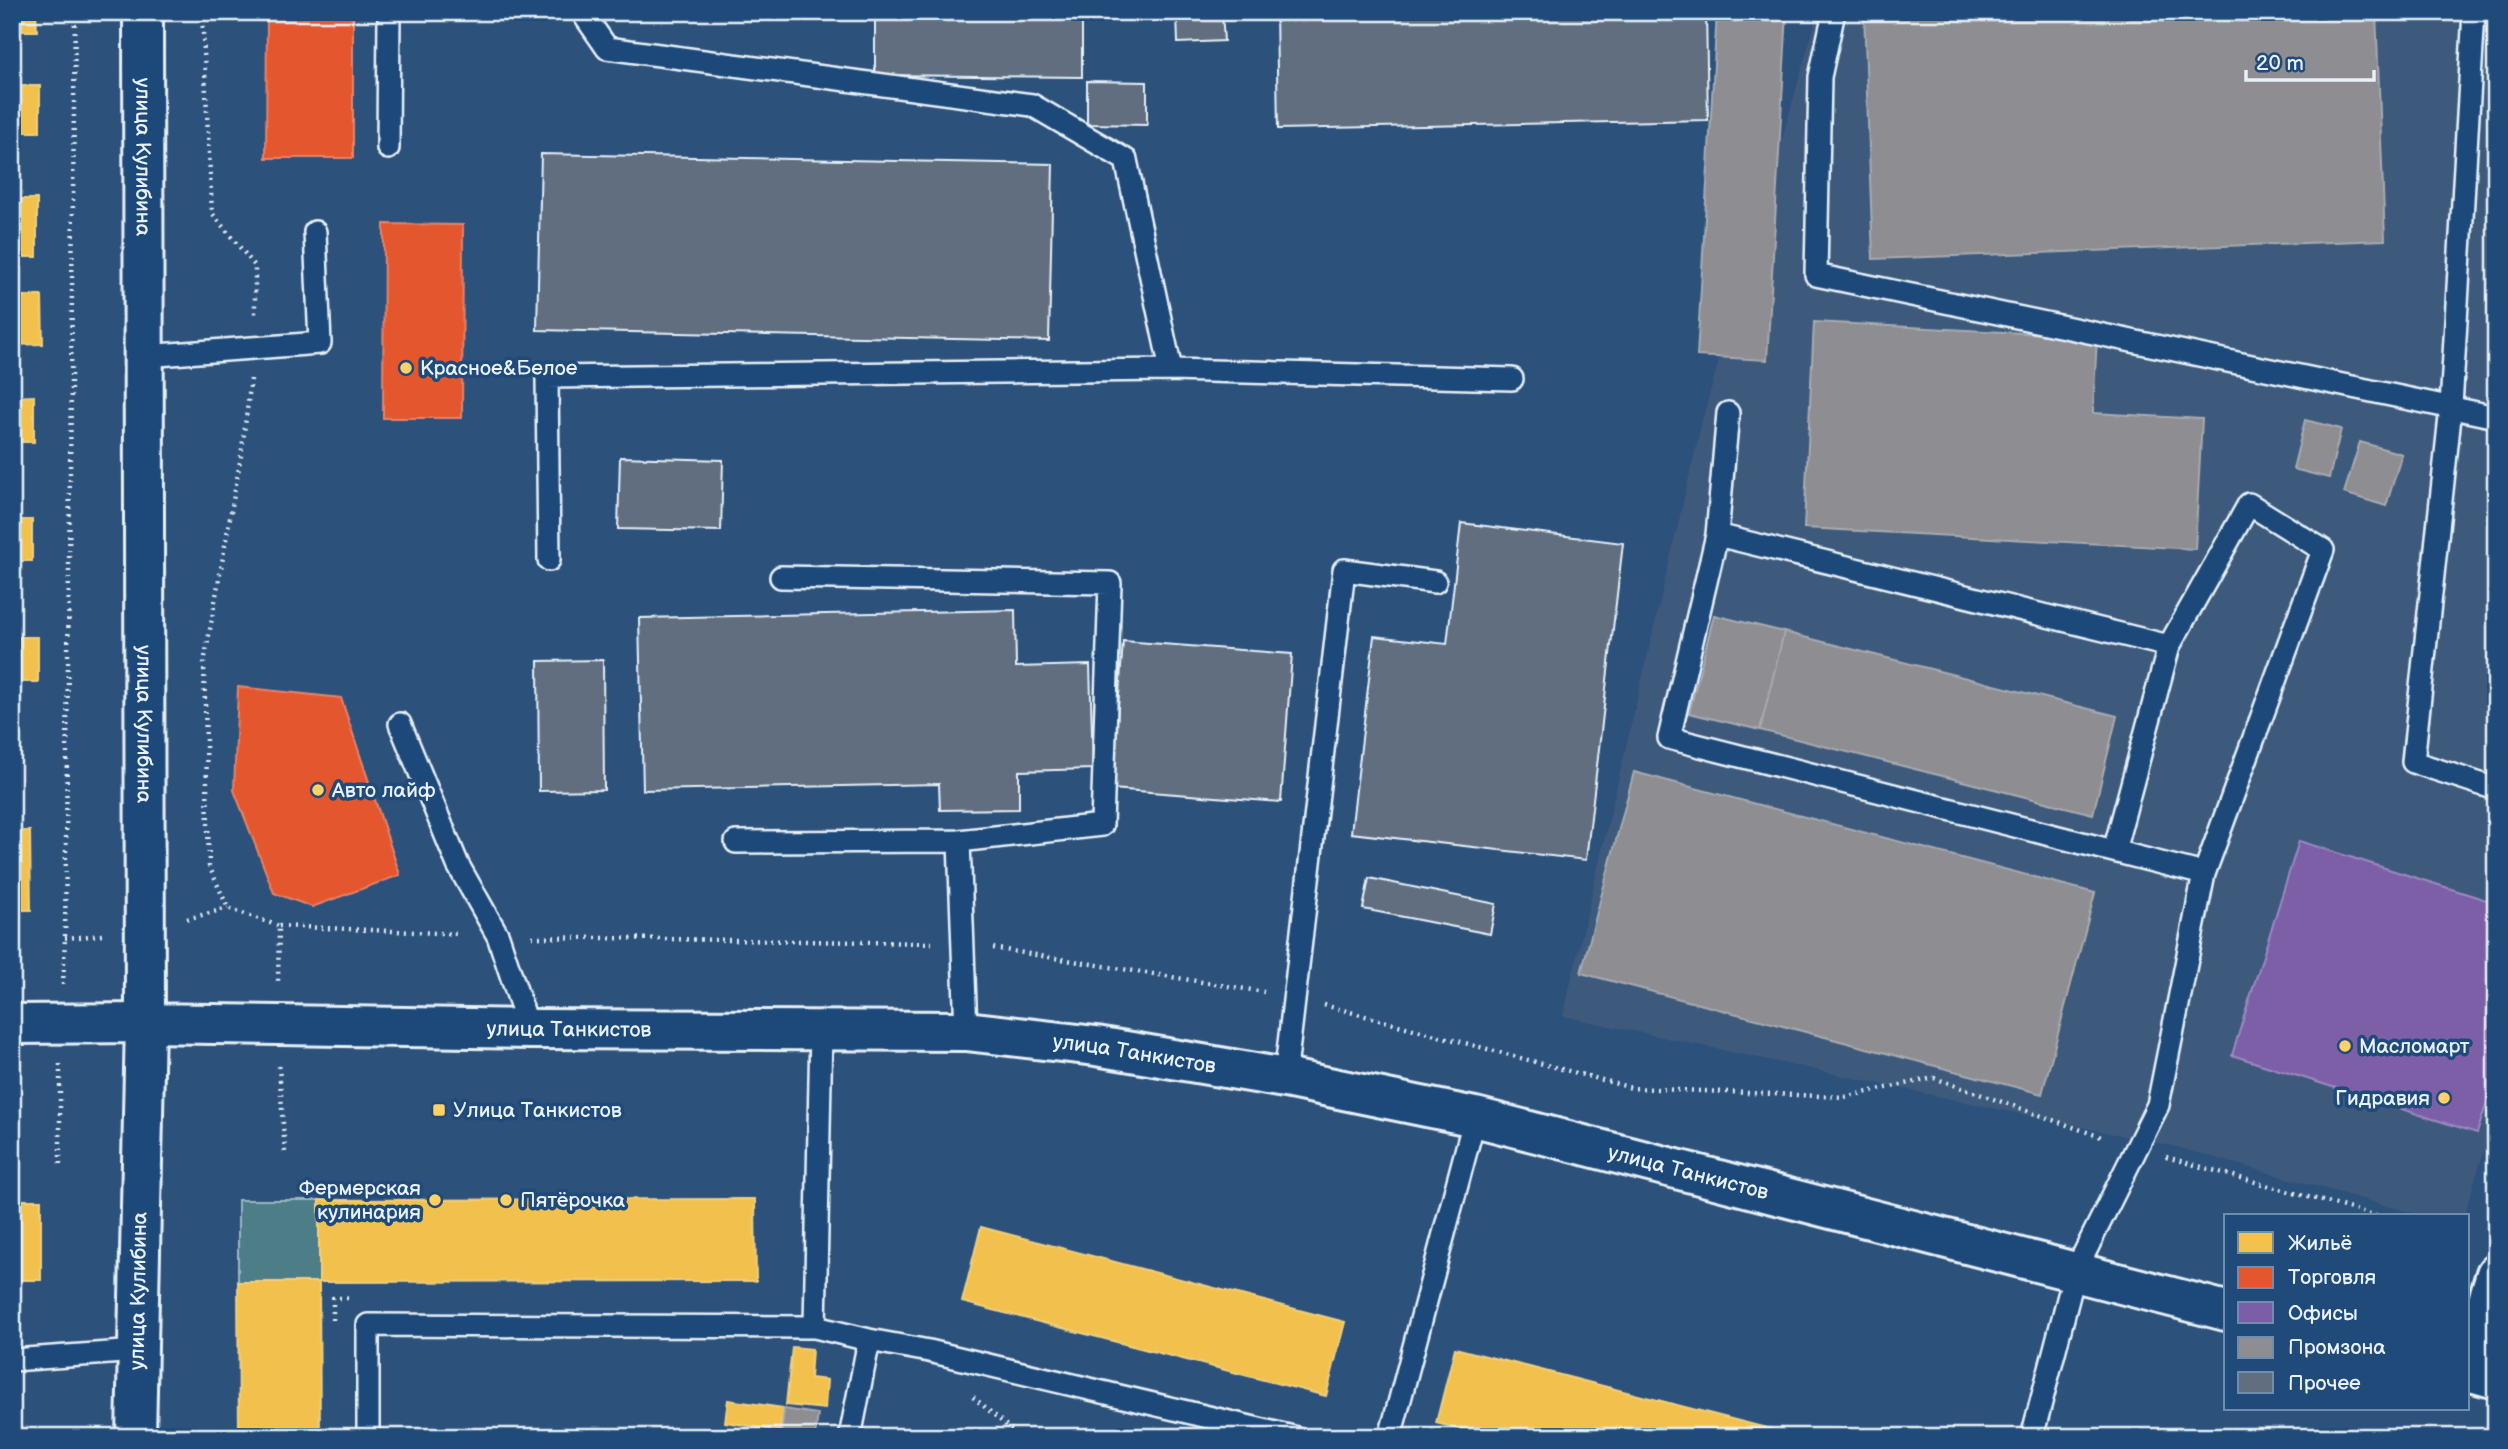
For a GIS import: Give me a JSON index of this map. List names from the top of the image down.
{
  "streets": {
    "main road": ["улица Кулибина", "улица Танкистов"]
  },
  "crossings": [
    ["улица Кулибина", "улица Танкистов"]
  ],
  "places": {
    "other": [
      "Красное&Белое",
      "Авто лайф",
      "Масломарт",
      "Гидравия",
      "Фермерская кулинария",
      "Пятёрочка"
    ],
    "transit": ["Улица Танкистов"]
  },
  "legend": [
    "Жильё",
    "Торговля",
    "Офисы",
    "Промзона",
    "Прочее"
  ],
  "scale_bar": "20 m"
}
